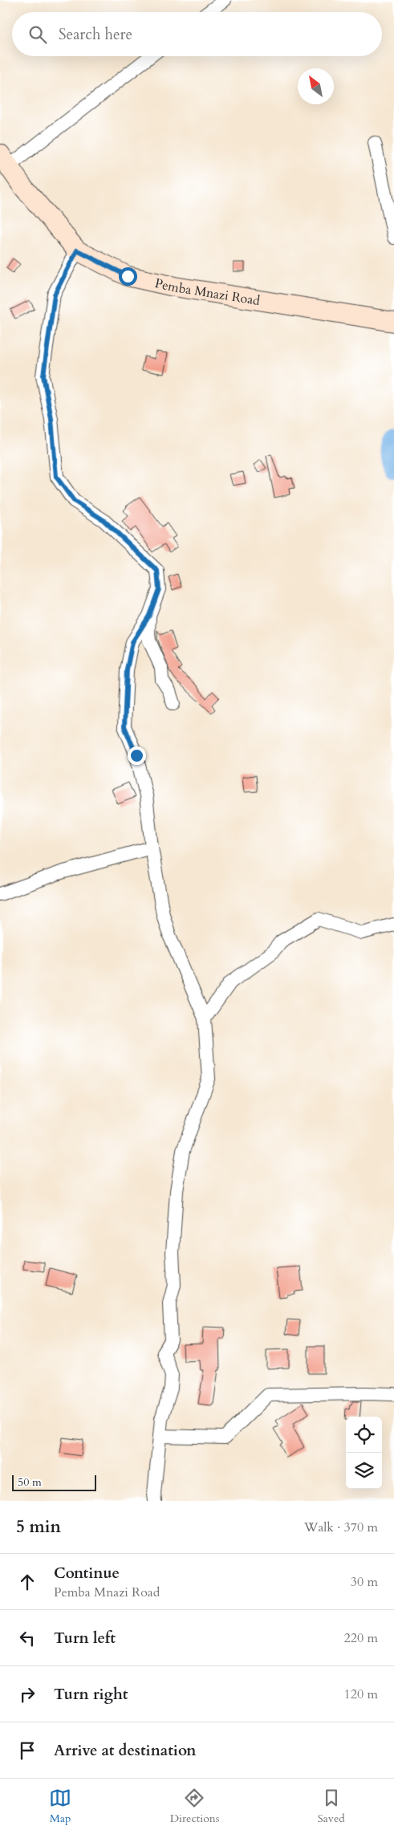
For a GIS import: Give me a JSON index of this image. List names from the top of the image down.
{
  "streets": {
    "main road": ["Pemba Mnazi Road"]
  },
  "scale_bar": "50 m",
  "north": "top left",
  "page": {
    "search": "Search here",
    "scale": "50 m",
    "heading": ["5 min", "Walk · 370 m"],
    "list": [
      ["Continue", "Pemba Mnazi Road", "30 m"],
      ["Turn left", "220 m"],
      ["Turn right", "120 m"],
      "Arrive at destination"
    ],
    "nav": ["Map", "Directions", "Saved"]
  }
}
